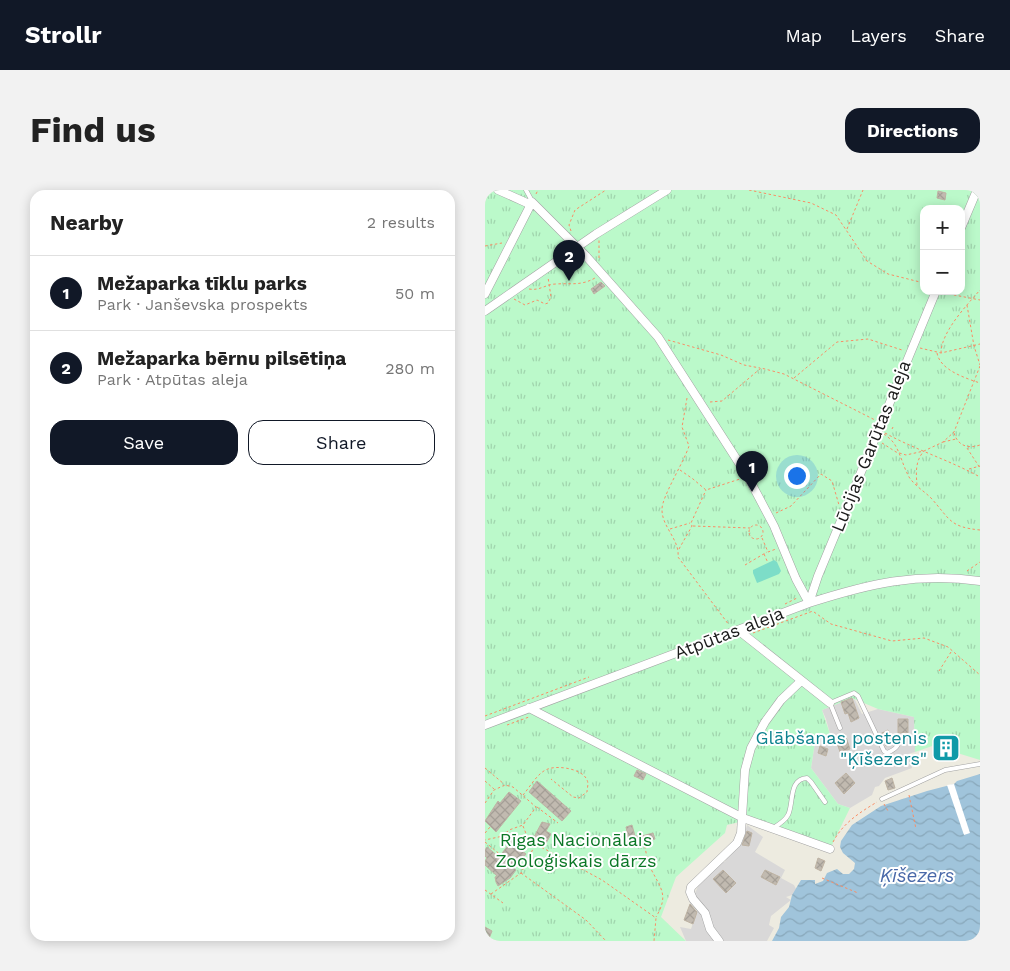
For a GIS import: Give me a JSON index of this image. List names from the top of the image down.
{
  "streets": {
    "street": ["Lūcijas Garūtas aleja", "Atpūtas aleja"]
  },
  "crossings": [
    ["Lūcijas Garūtas aleja", "Atpūtas aleja"]
  ],
  "water": ["Ķīšezers"],
  "parks": ["Rīgas Nacionālais Zooloģiskais dārzs"],
  "places": {
    "building": ["Glābšanas postenis \"Ķīšezers\""]
  },
  "page": {
    "header": "Strollr",
    "nav": ["Map", "Layers", "Share"],
    "buttons": [
      "Directions",
      ["Save", "Share"]
    ],
    "title": "Find us",
    "heading": ["Nearby", "2 results"],
    "map_buttons": ["+", "−"],
    "pins": ["2", "1"],
    "list": [
      {
        "mark": "1",
        "name": "Mežaparka tīklu parks",
        "note": "Park · Janševska prospekts",
        "value": "50 m"
      },
      {
        "mark": "2",
        "name": "Mežaparka bērnu pilsētiņa",
        "note": "Park · Atpūtas aleja",
        "value": "280 m"
      }
    ]
  }
}
